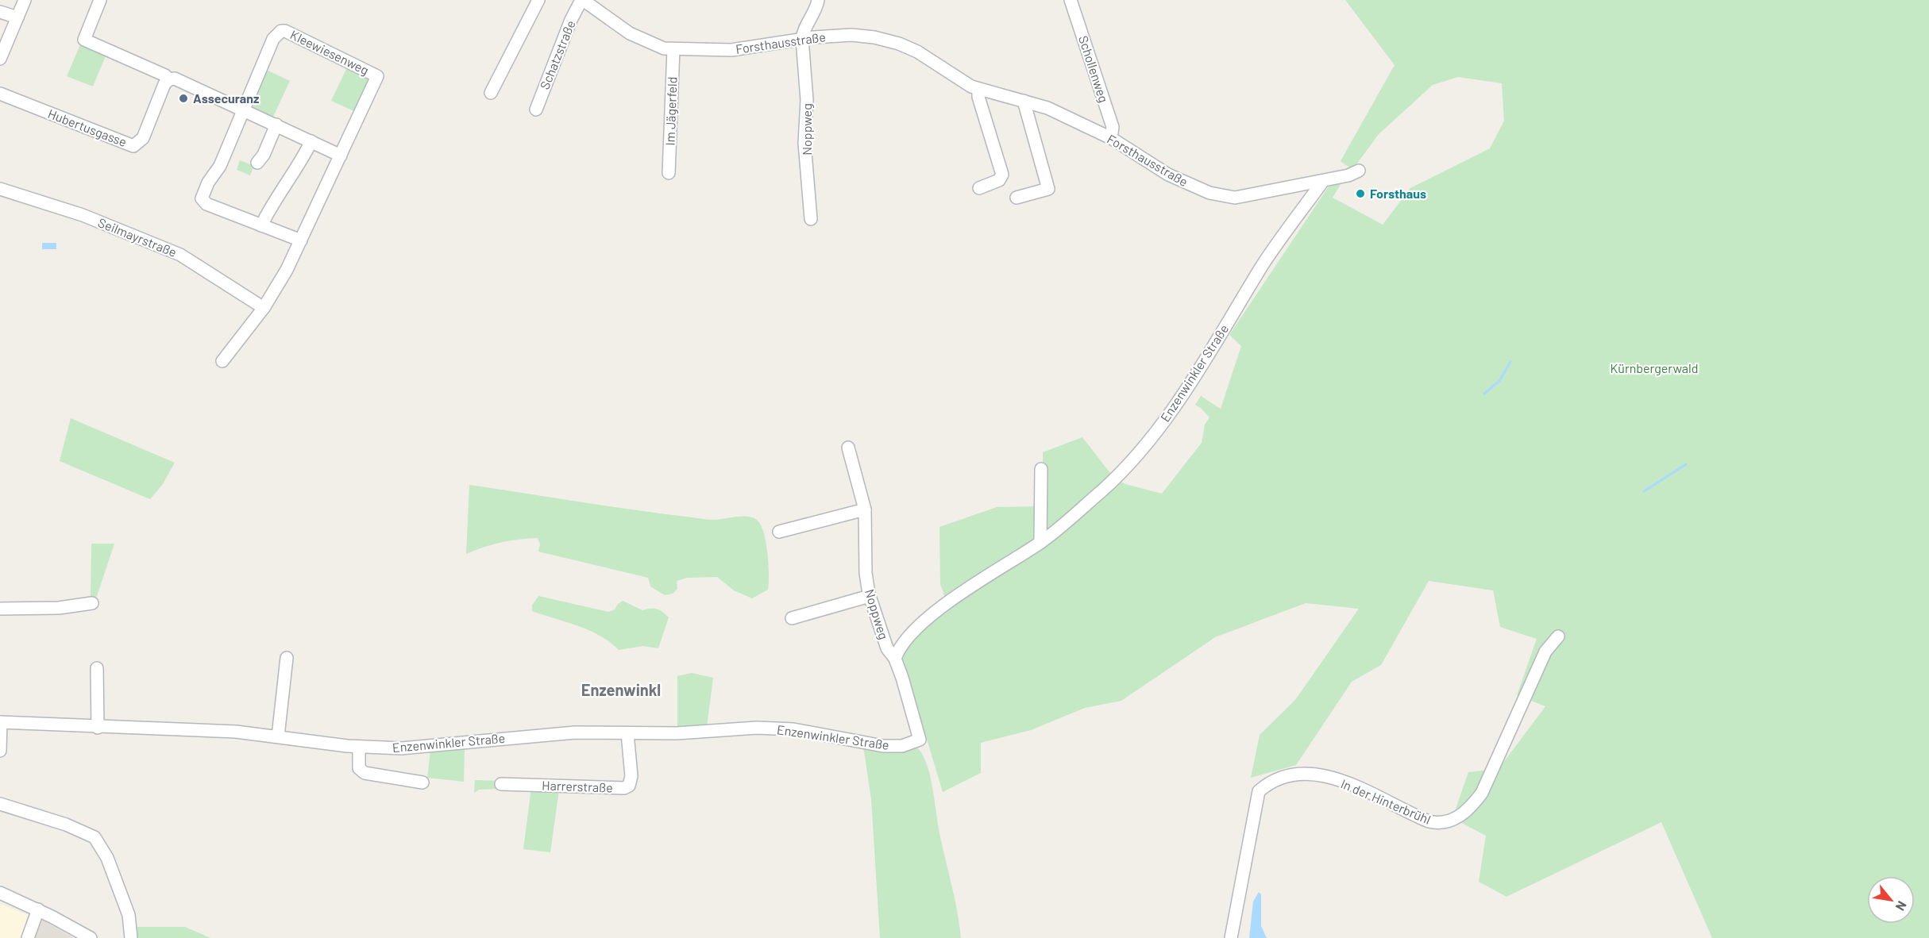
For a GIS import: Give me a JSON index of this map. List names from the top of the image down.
{
  "streets": {
    "street": [
      "Forsthausstraße",
      "Kleewiesenweg",
      "Schatzstraße",
      "Schollenweg",
      "Im Jägerfeld",
      "Hubertusgasse",
      "Noppweg",
      "Seilmayrstraße",
      "Enzenwinkler Straße",
      "Harrerstraße",
      "In der Hinterbrühl"
    ]
  },
  "crossings": [
    ["Forsthausstraße", "Schatzstraße"],
    ["Forsthausstraße", "Schollenweg"],
    ["Forsthausstraße", "Im Jägerfeld"],
    ["Forsthausstraße", "Noppweg"],
    ["Forsthausstraße", "Enzenwinkler Straße"],
    ["Noppweg", "Enzenwinkler Straße"],
    ["Enzenwinkler Straße", "Harrerstraße"]
  ],
  "districts": ["Enzenwinkl"],
  "parks": ["Kürnbergerwald"],
  "places": ["Assecuranz", "Forsthaus"],
  "north": "bottom right"
}
